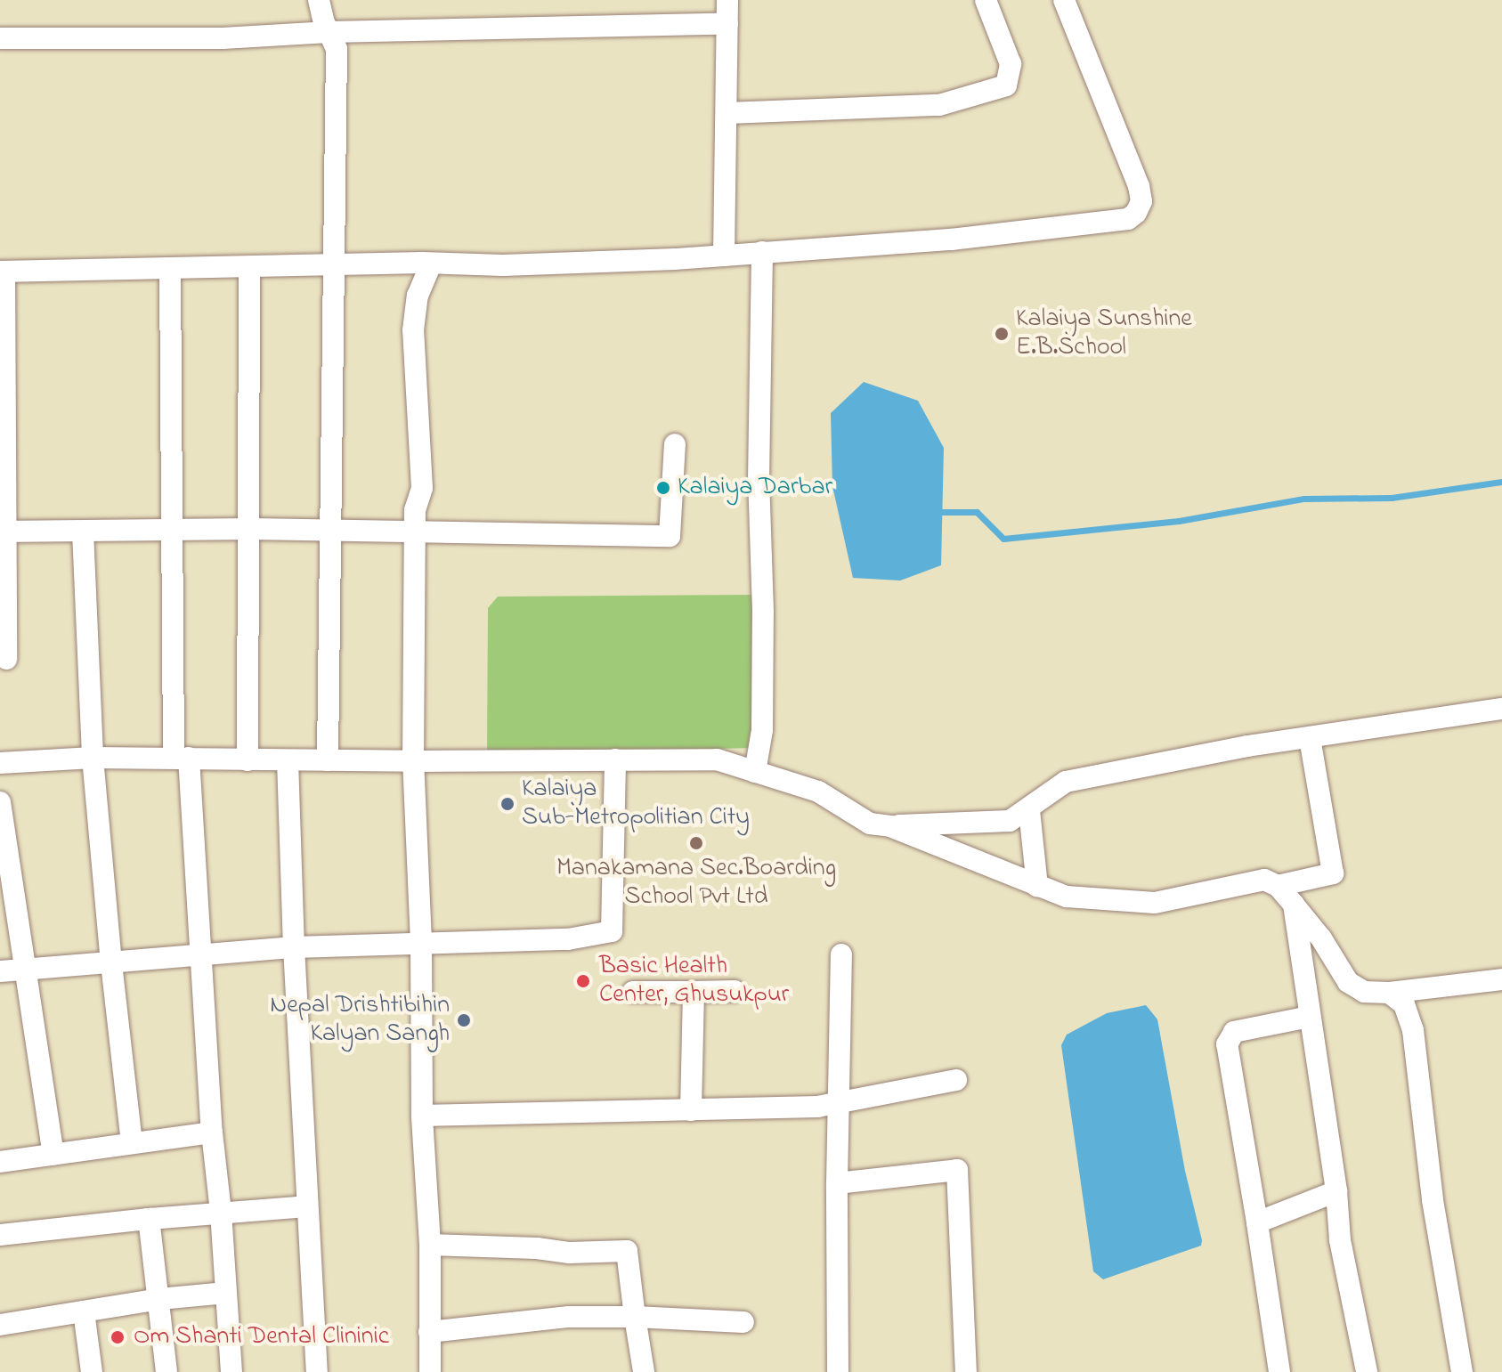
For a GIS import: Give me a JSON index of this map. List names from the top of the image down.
{
  "places": [
    "Kalaiya Sunshine E.B.School",
    "Kalaiya Darbar",
    "Kalaiya Sub-Metropolitian City",
    "Manakamana Sec.Boarding School Pvt Ltd",
    "Basic Health Center, Ghusukpur",
    "Nepal Drishtibihin Kalyan Sangh",
    "Om Shanti Dental Clininic"
  ]
}
